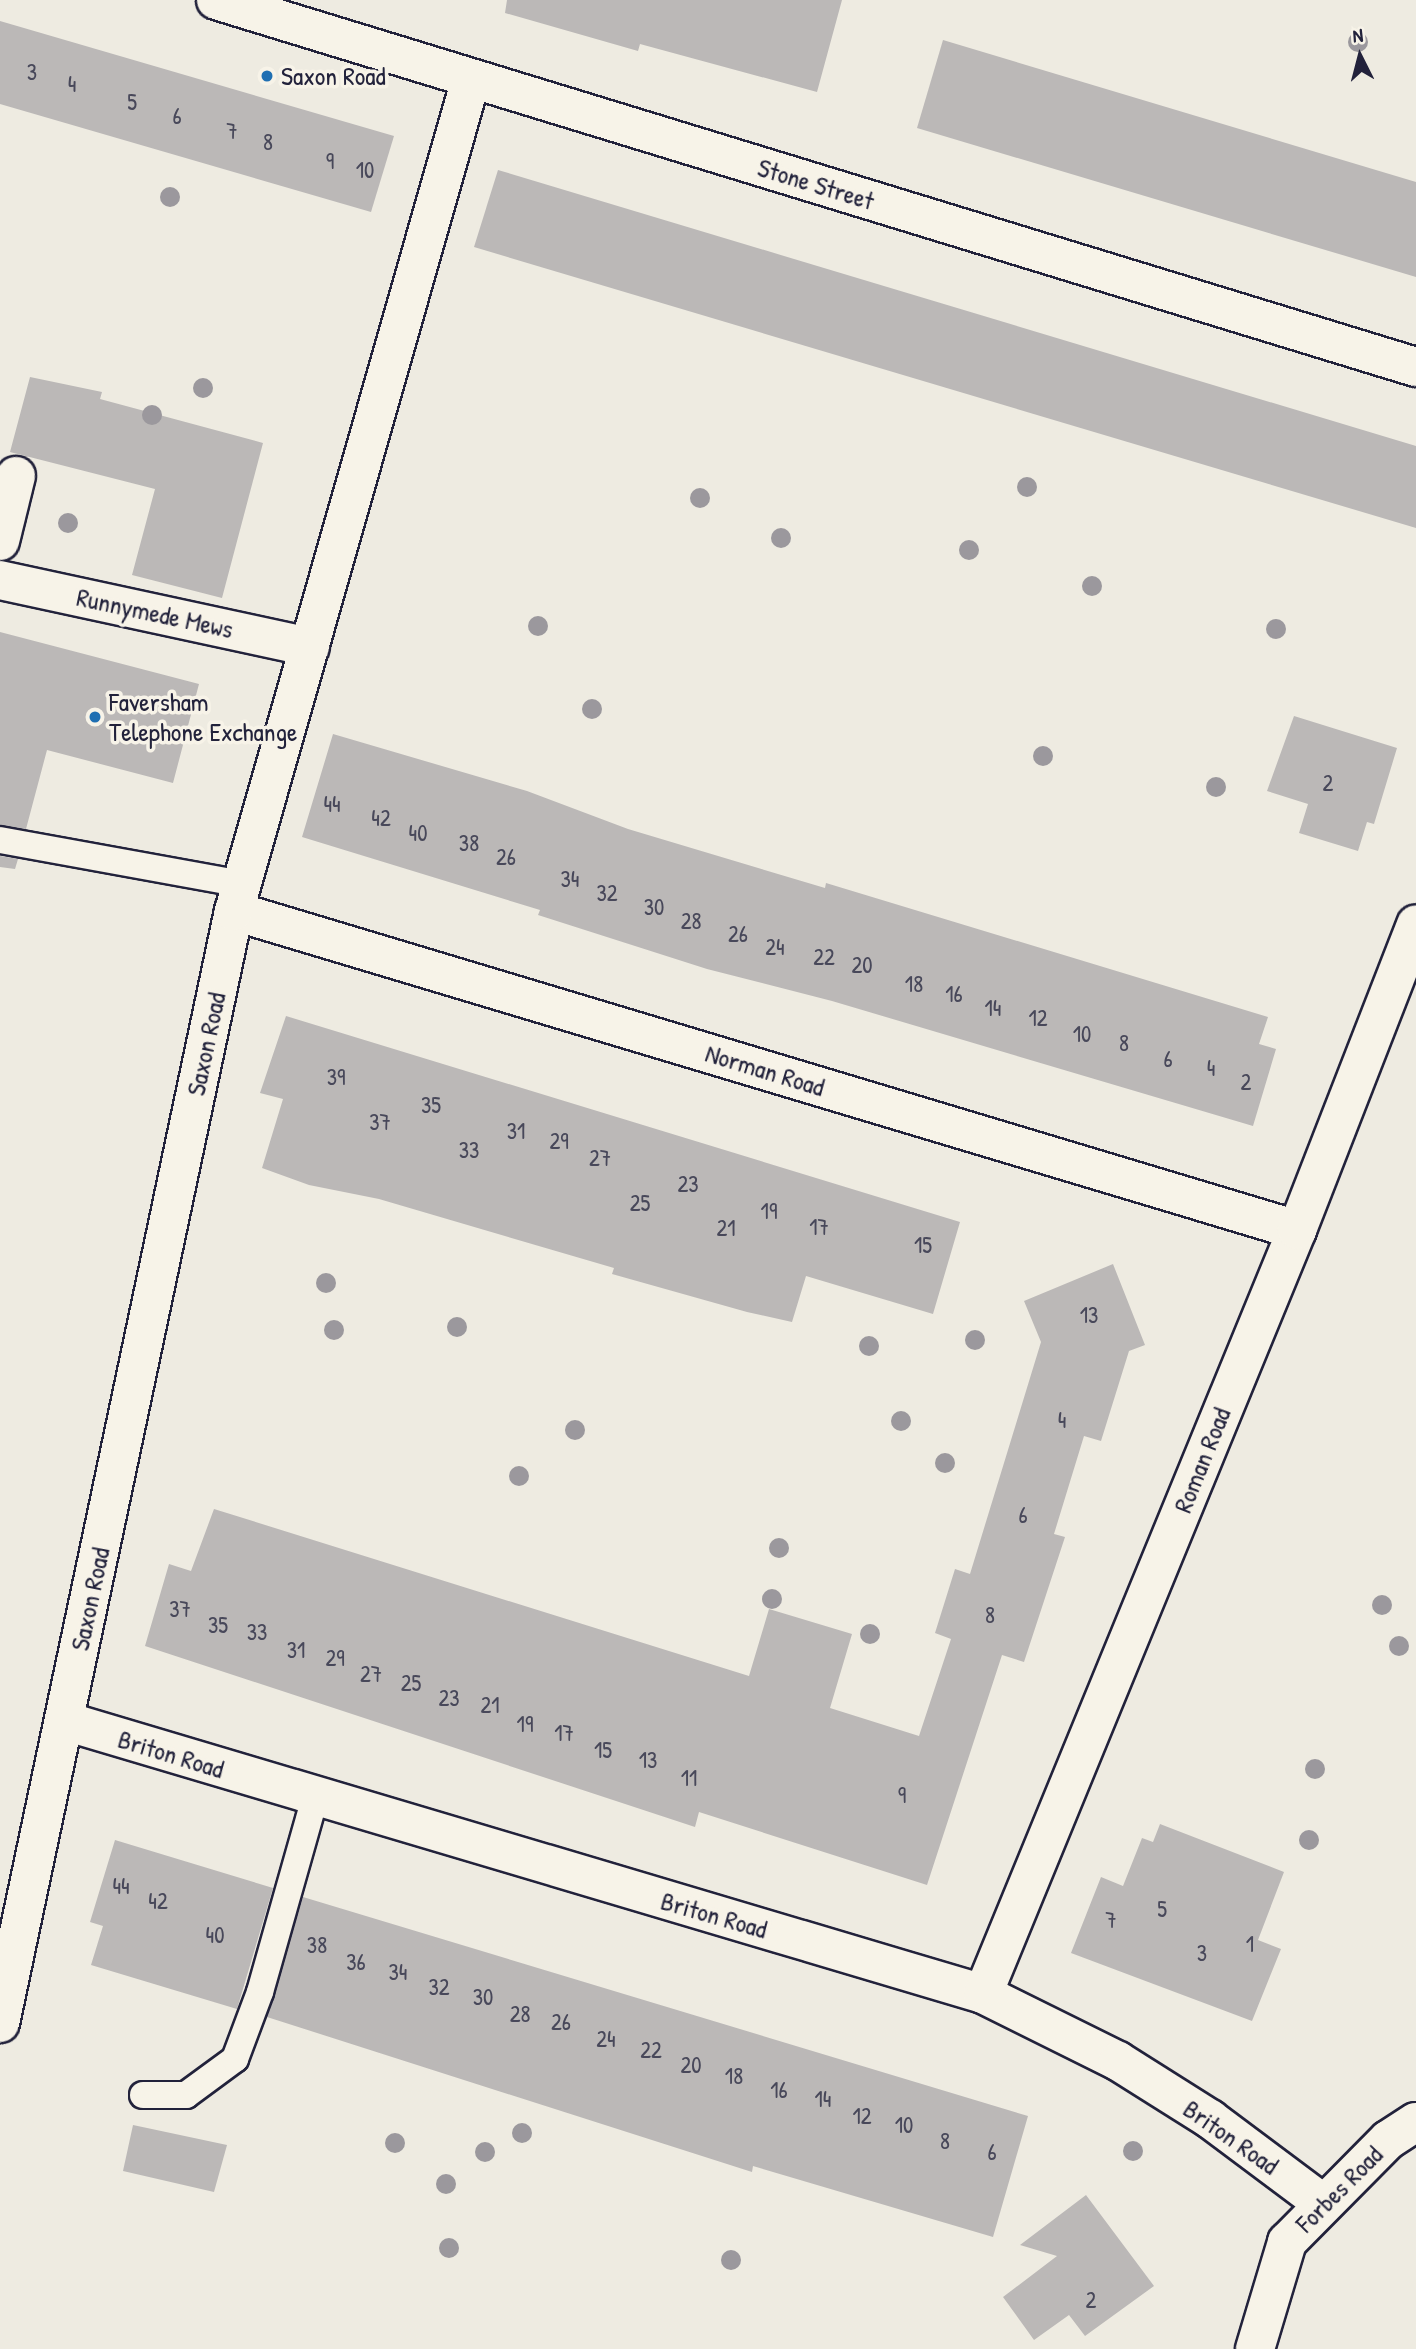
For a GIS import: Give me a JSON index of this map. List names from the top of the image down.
{
  "streets": {
    "street": [
      "Stone Street",
      "Runnymede Mews",
      "Saxon Road",
      "Norman Road",
      "Roman Road",
      "Briton Road",
      "Forbes Road"
    ]
  },
  "crossings": [
    ["Stone Street", "Saxon Road"],
    ["Runnymede Mews", "Saxon Road"],
    ["Saxon Road", "Norman Road"],
    ["Saxon Road", "Briton Road"],
    ["Norman Road", "Roman Road"],
    ["Roman Road", "Briton Road"],
    ["Briton Road", "Forbes Road"]
  ],
  "places": ["Saxon Road", "Faversham Telephone Exchange"],
  "house_numbers": [
    "3",
    "4",
    "5",
    "6",
    "7",
    "8",
    "9",
    "10",
    "2",
    "44",
    "42",
    "40",
    "38",
    "26",
    "34",
    "32",
    "30",
    "28",
    "26",
    "24",
    "22",
    "20",
    "18",
    "16",
    "14",
    "12",
    "10",
    "8",
    "6",
    "4",
    "39",
    "2",
    "35",
    "37",
    "31",
    "29",
    "33",
    "27",
    "23",
    "25",
    "19",
    "17",
    "21",
    "15",
    "13",
    "4",
    "6",
    "37",
    "8",
    "35",
    "33",
    "31",
    "29",
    "27",
    "25",
    "23",
    "21",
    "19",
    "17",
    "15",
    "13",
    "11",
    "9",
    "44",
    "42",
    "5",
    "7",
    "40",
    "1",
    "38",
    "3",
    "36",
    "34",
    "32",
    "30",
    "28",
    "26",
    "24",
    "22",
    "20",
    "18",
    "16",
    "14",
    "12",
    "10",
    "8",
    "6",
    "2"
  ],
  "north": "top"
}
